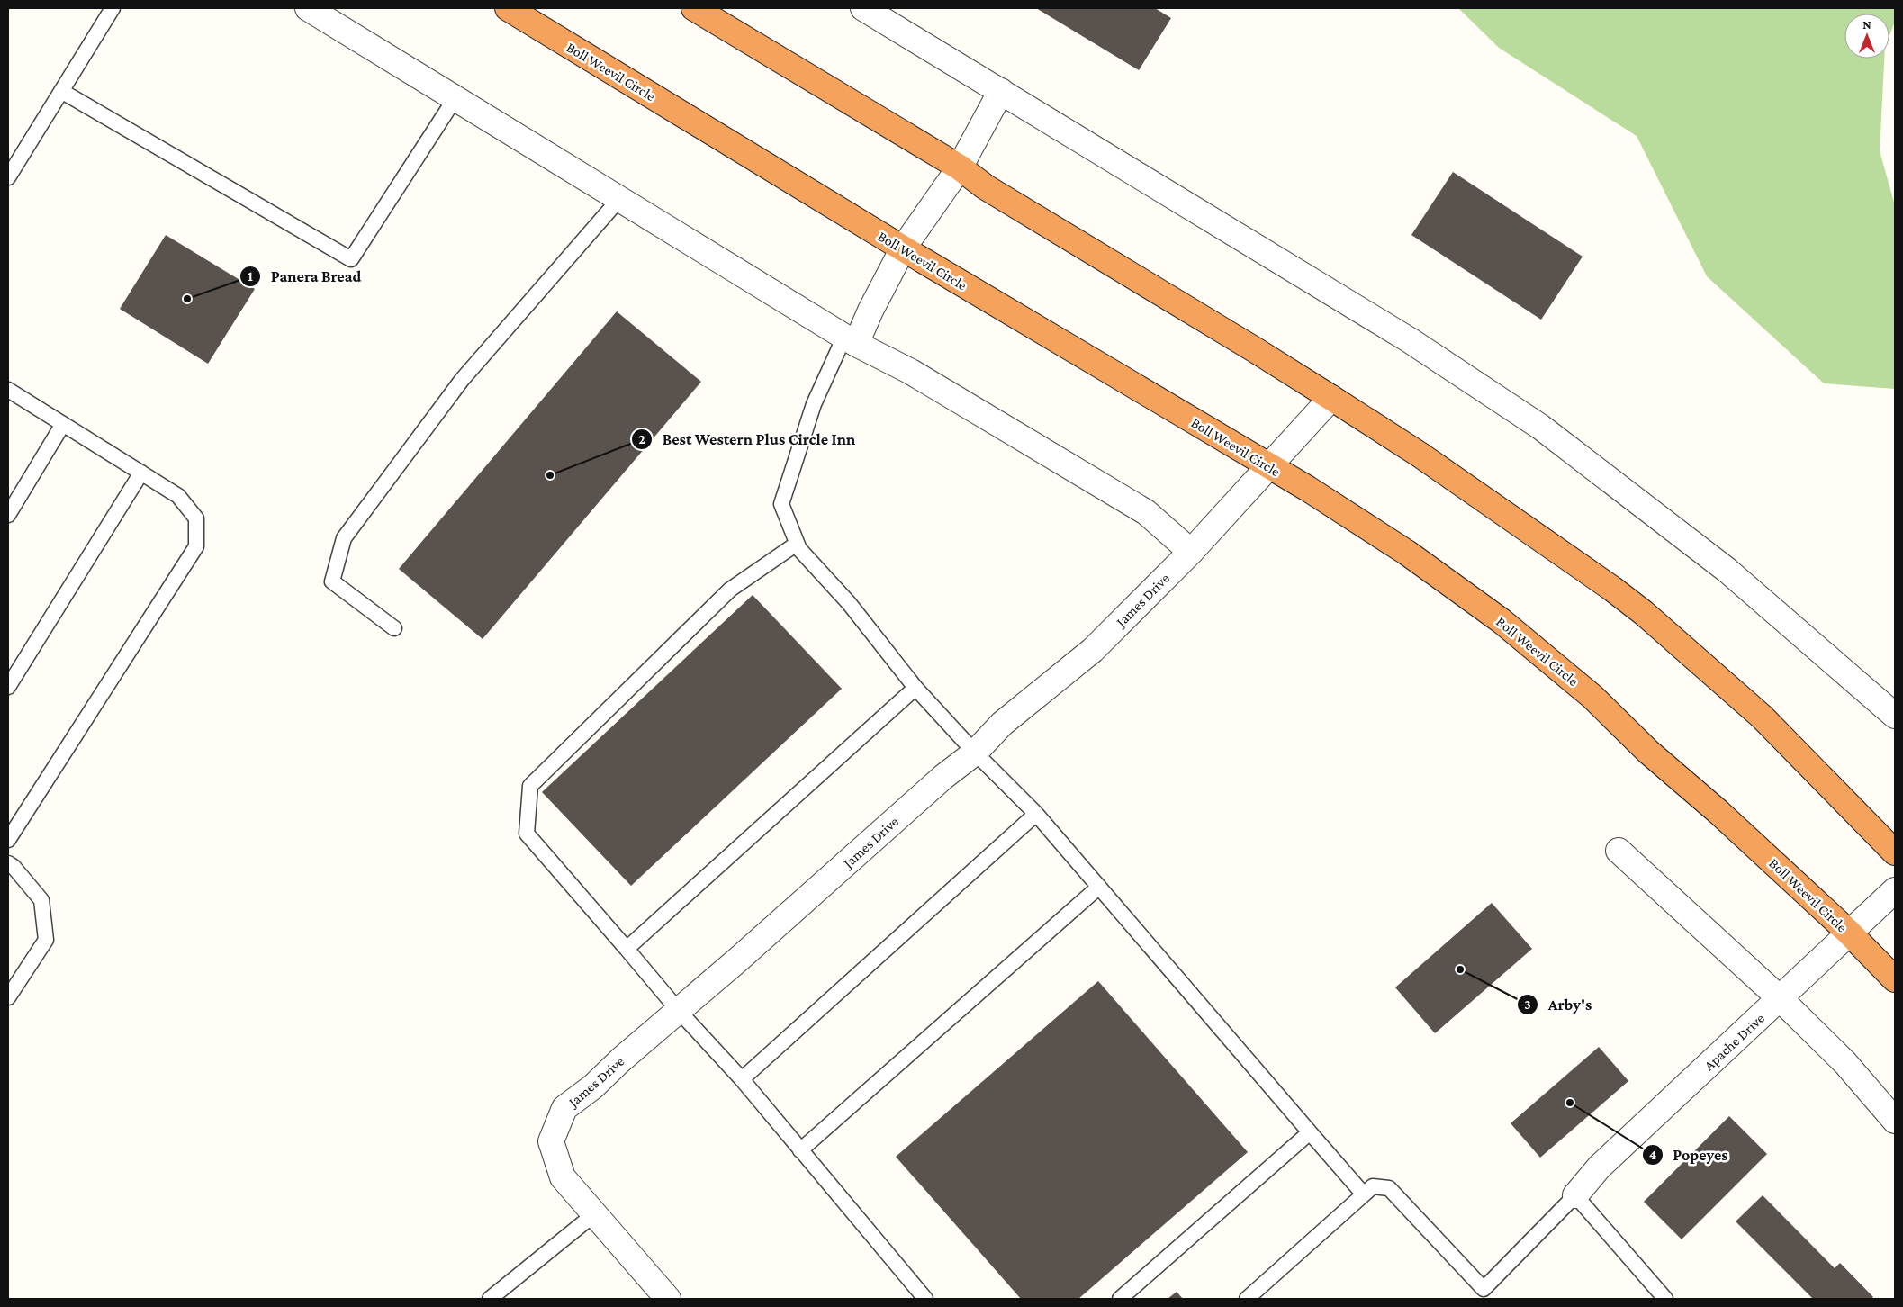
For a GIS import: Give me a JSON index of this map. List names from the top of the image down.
{
  "streets": {
    "highway": ["Boll Weevil Circle"],
    "street": ["James Drive", "Apache Drive"]
  },
  "crossings": [
    ["Boll Weevil Circle", "James Drive"],
    ["Boll Weevil Circle", "Apache Drive"]
  ],
  "places": [
    "Panera Bread",
    "Best Western Plus Circle Inn",
    "Arby's",
    "Popeyes"
  ],
  "north": "top"
}
